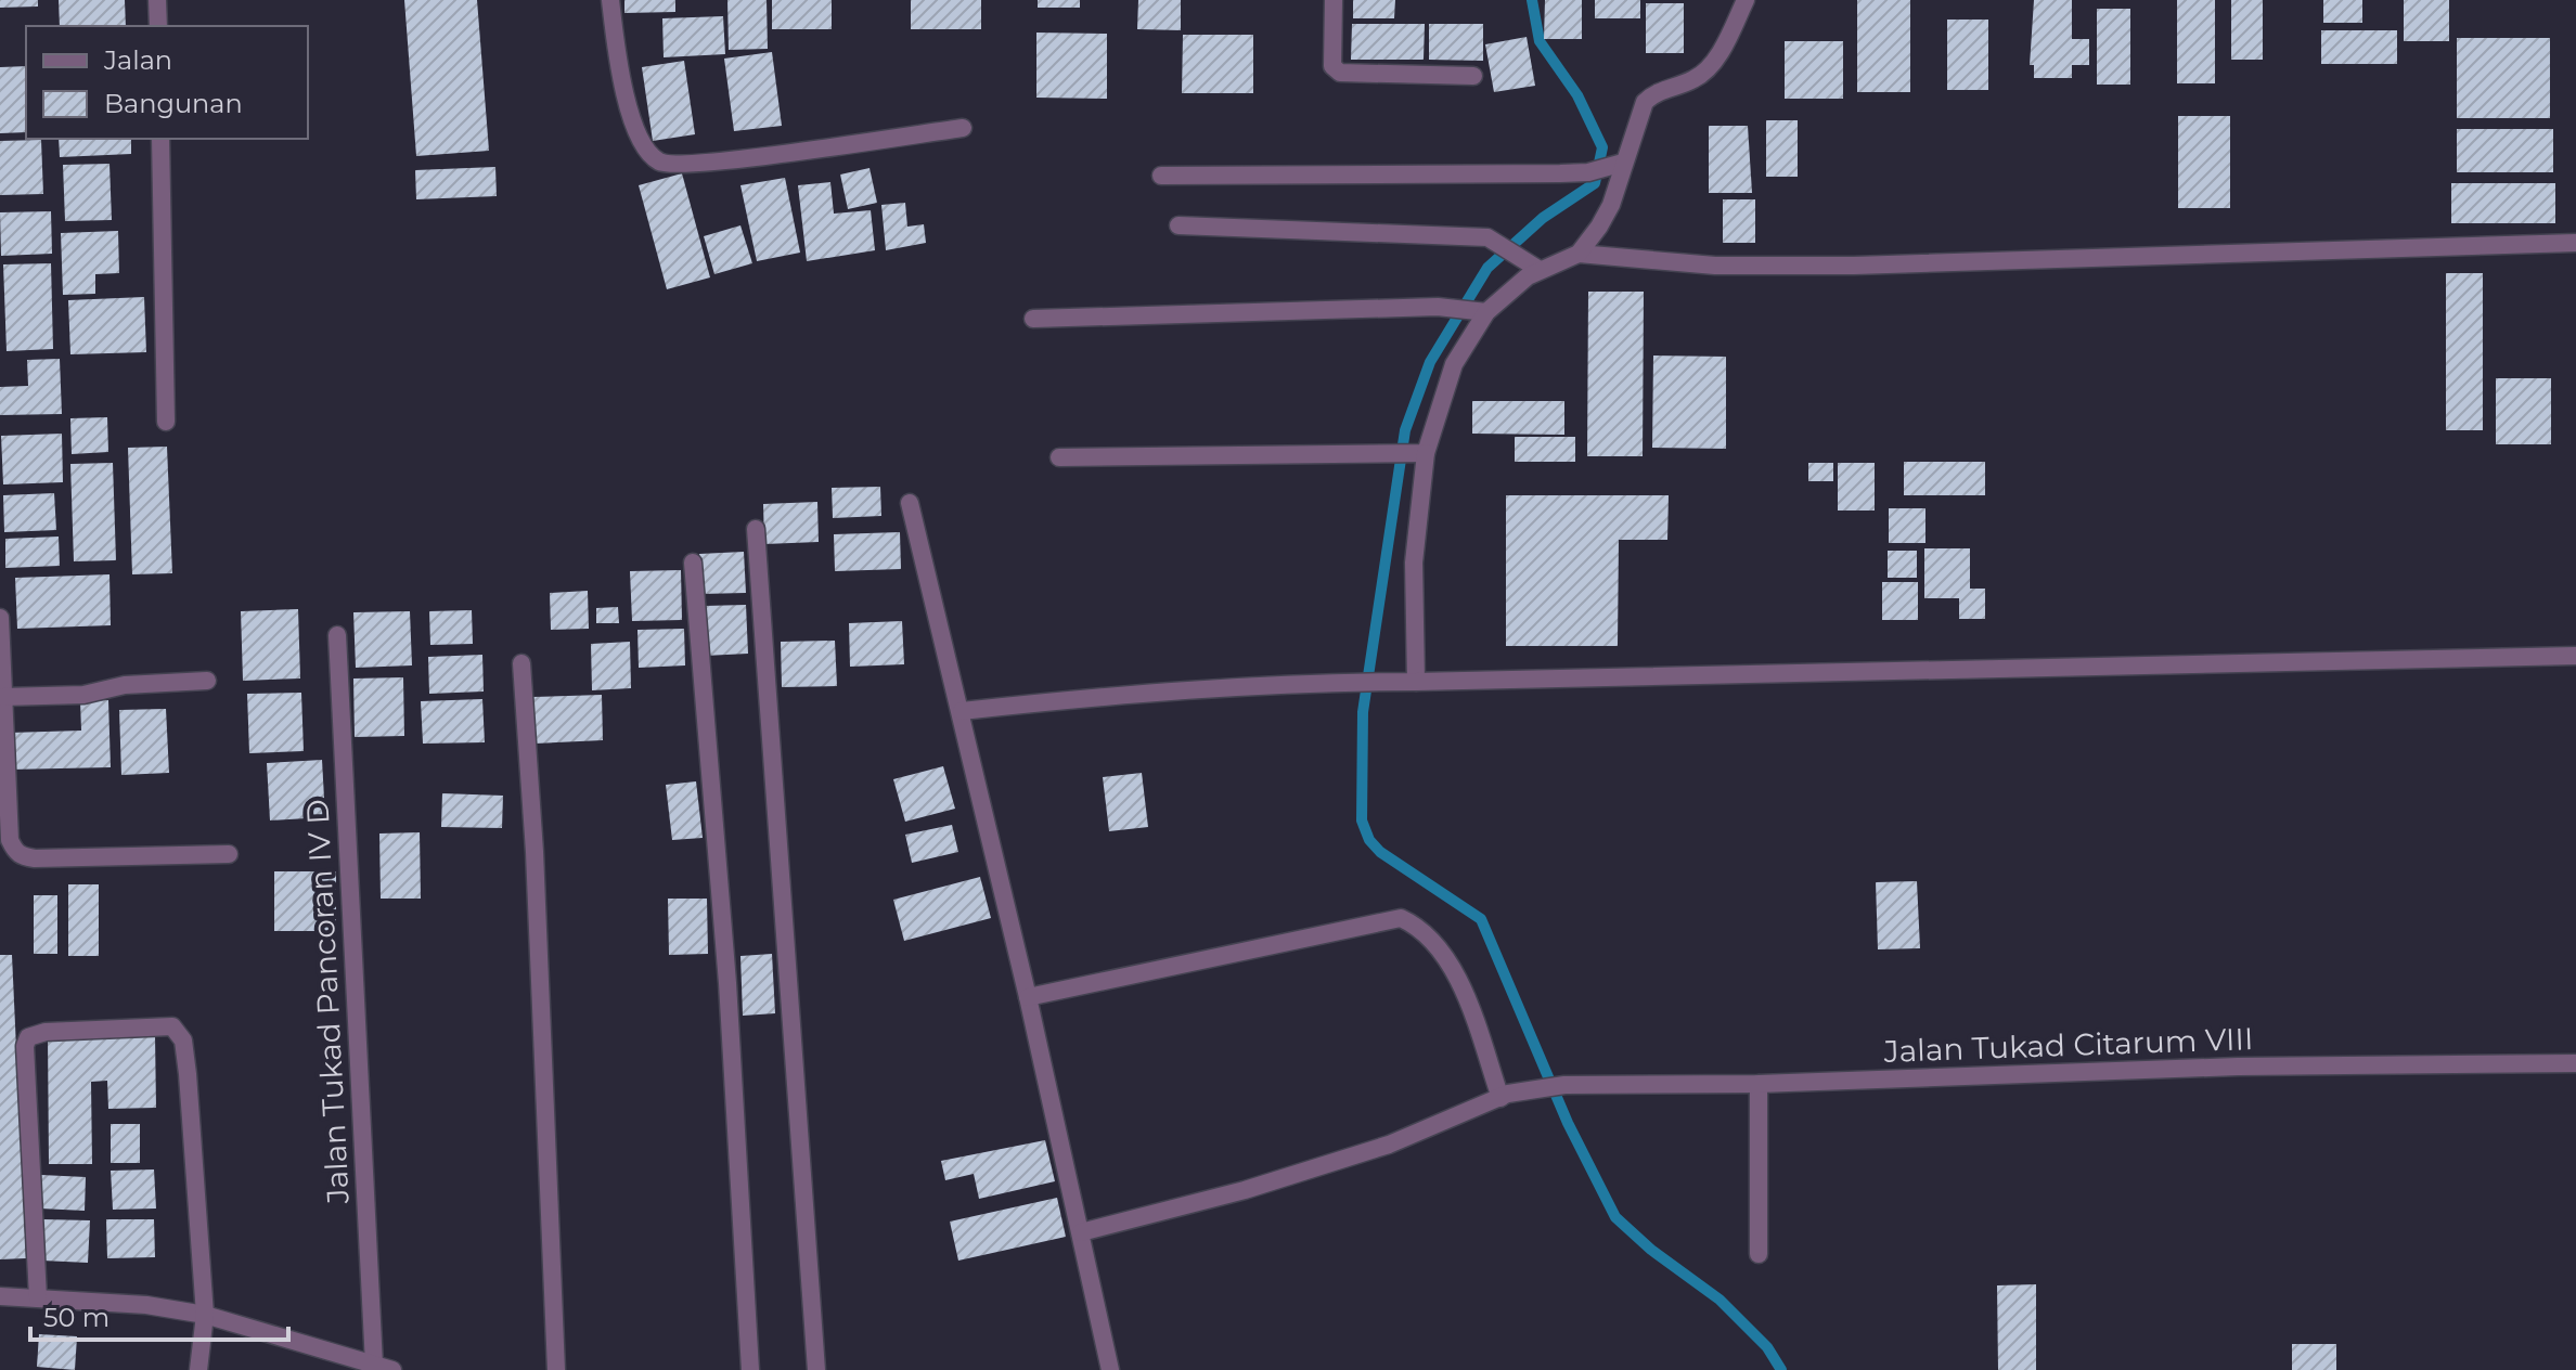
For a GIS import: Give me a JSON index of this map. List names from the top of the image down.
{
  "streets": {
    "street": ["Jalan Tukad Pancoran IV D", "Jalan Tukad Citarum VIII"]
  },
  "legend": ["Jalan", "Bangunan"],
  "scale_bar": "50 m"
}
